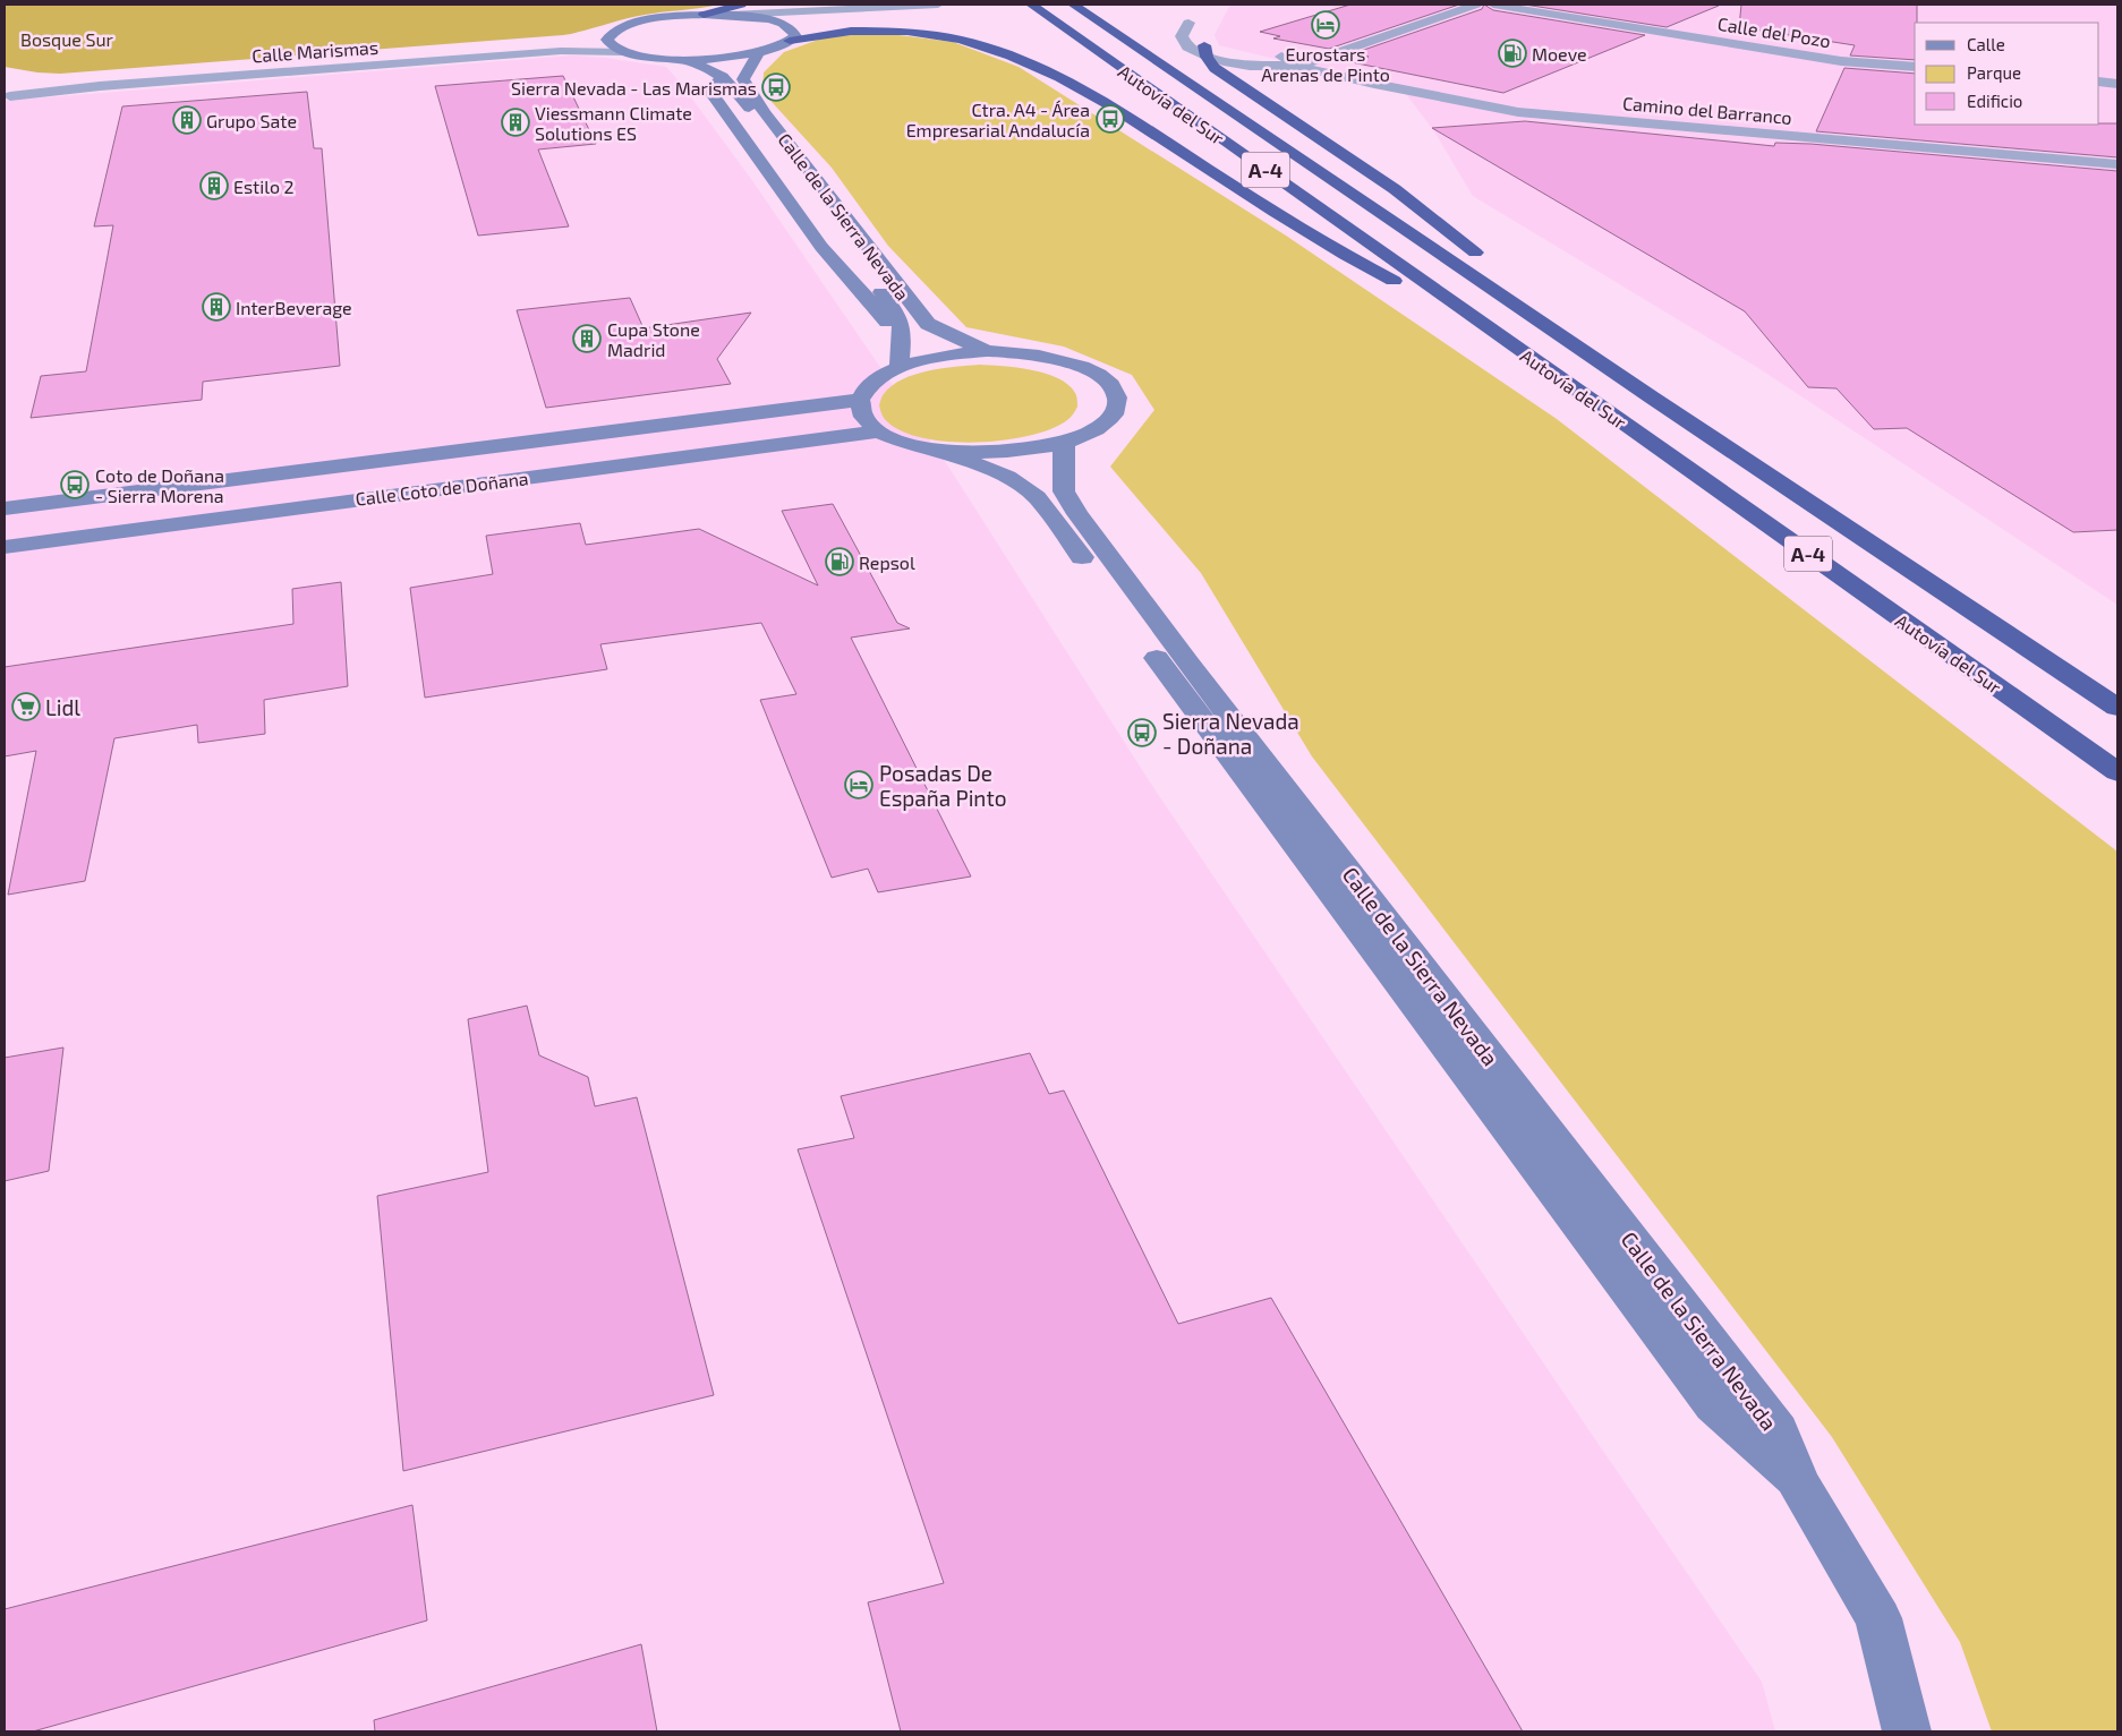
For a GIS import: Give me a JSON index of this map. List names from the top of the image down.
{
  "streets": {
    "highway": ["Autovía del Sur", "A-4"],
    "main road": ["Calle de la Sierra Nevada", "Calle Coto de Doñana"],
    "street": ["Calle del Pozo", "Calle Marismas", "Camino del Barranco"]
  },
  "parks": ["Bosque Sur"],
  "places": {
    "hotel": ["Eurostars Arenas de Pinto", "Posadas De España Pinto"],
    "fuel station": ["Moeve", "Repsol"],
    "bus stop": [
      "Sierra Nevada - Las Marismas",
      "Ctra. A4 - Área Empresarial Andalucía",
      "Coto de Doñana - Sierra Morena",
      "Sierra Nevada - Doñana"
    ],
    "building": [
      "Grupo Sate",
      "Viessmann Climate Solutions ES",
      "Estilo 2",
      "InterBeverage",
      "Cupa Stone Madrid"
    ],
    "supermarket": ["Lidl"]
  },
  "legend": ["Calle", "Parque", "Edificio"]
}
